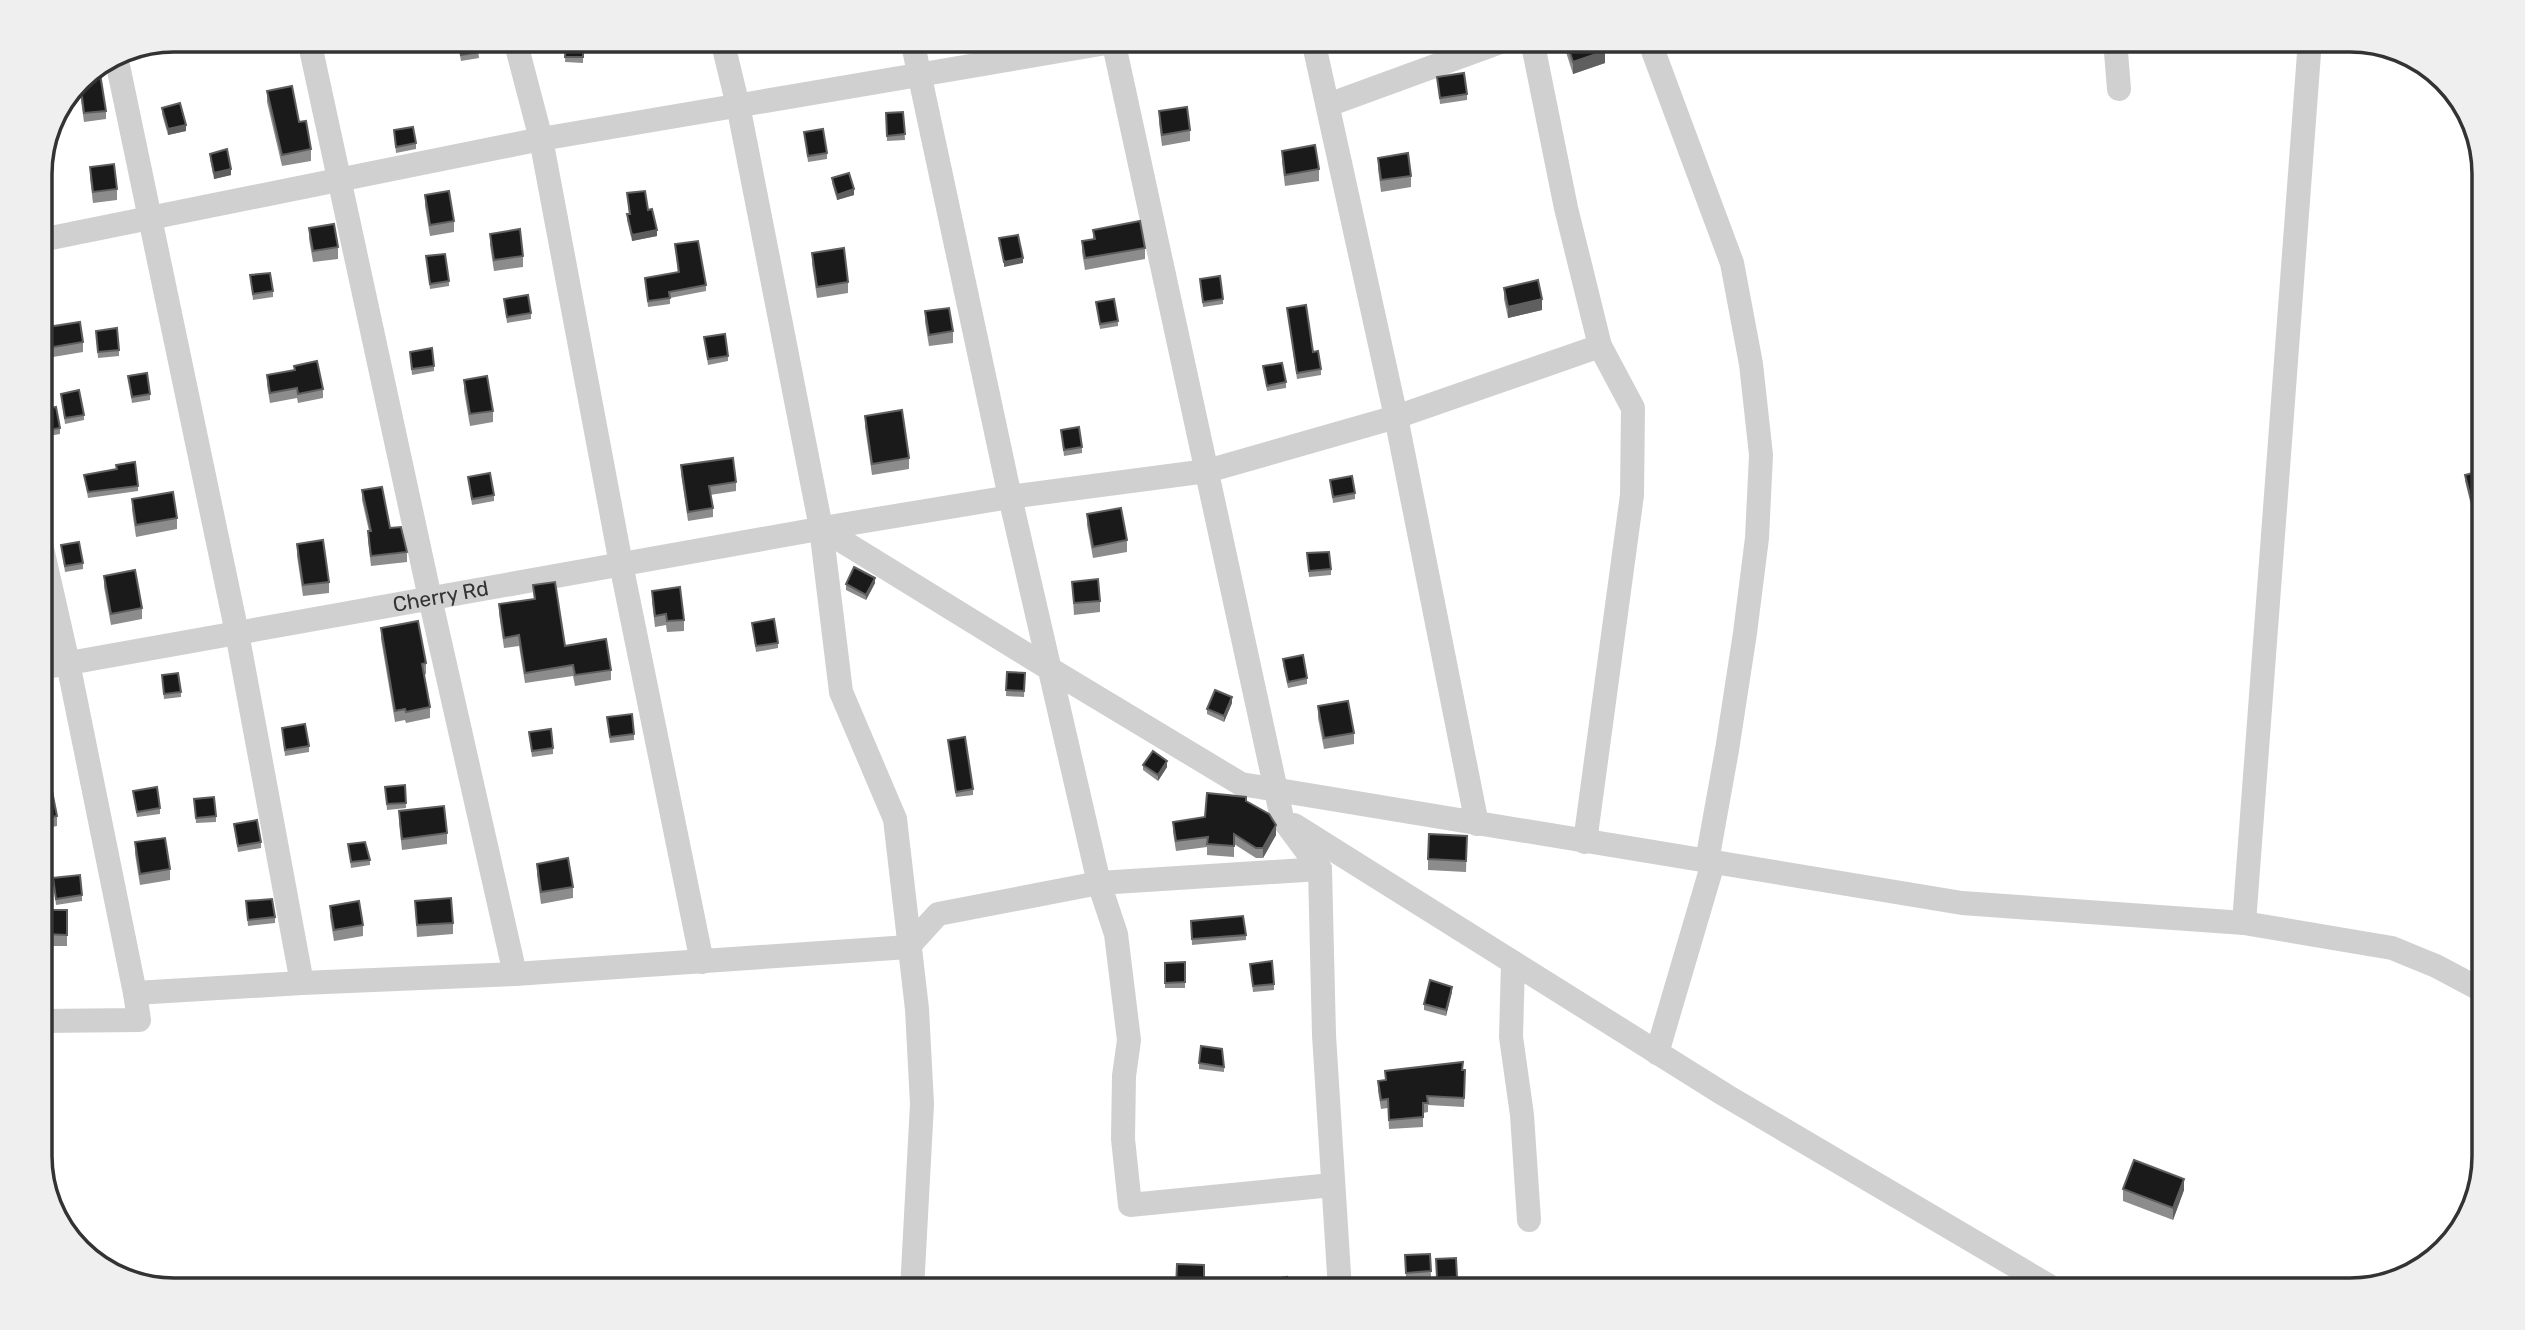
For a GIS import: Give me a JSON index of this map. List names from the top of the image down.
{
  "streets": {
    "street": ["Cherry Rd"]
  }
}
